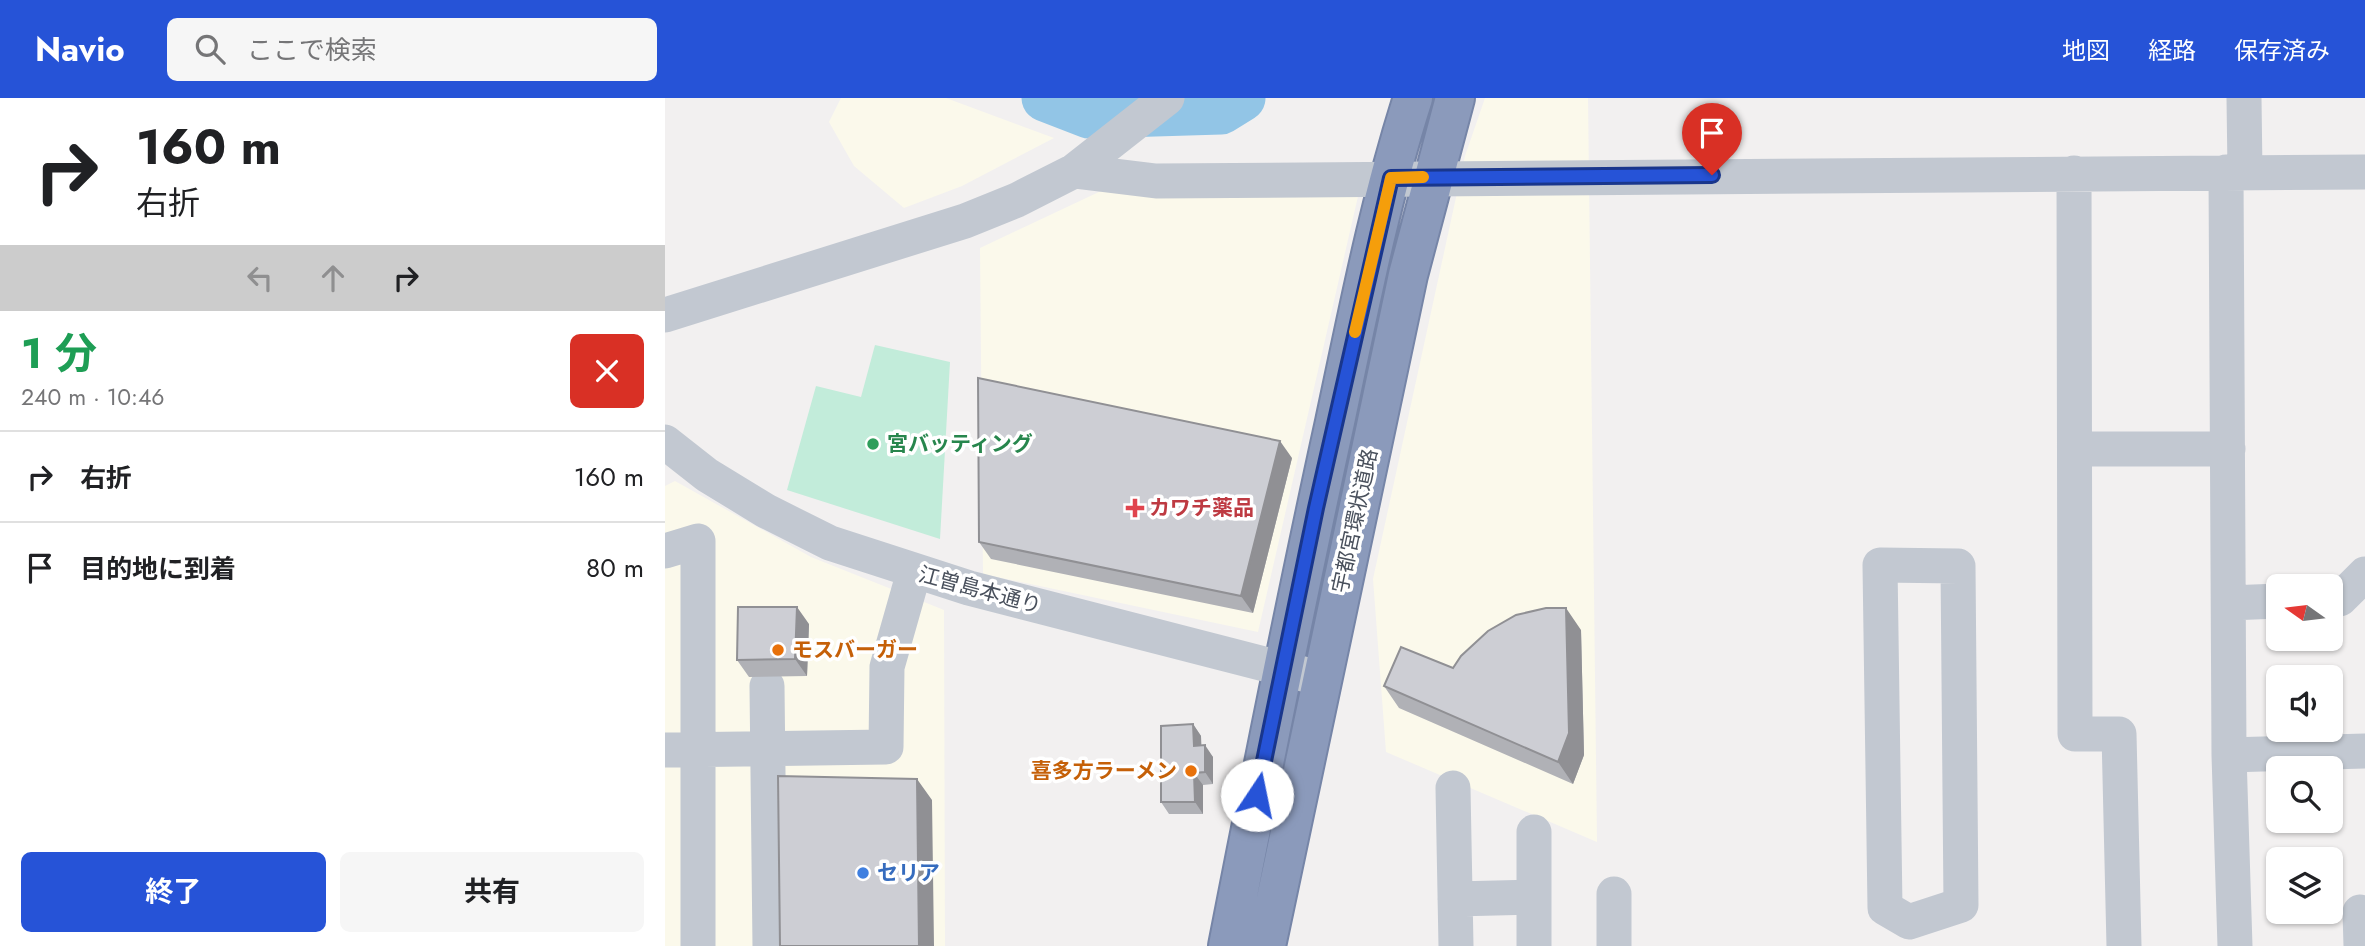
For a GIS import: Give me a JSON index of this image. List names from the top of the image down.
{
  "streets": {
    "highway": ["宇都宮環状道路"],
    "street": ["江曽島本通り"]
  },
  "crossings": [
    ["宇都宮環状道路", "江曽島本通り"]
  ],
  "places": {
    "other": [
      "宮バッティング",
      "モスバーガー",
      "喜多方ラーメン",
      "セリア"
    ],
    "health": ["カワチ薬品"]
  },
  "north": "left",
  "page": {
    "header": "Navio",
    "search": "ここで検索",
    "nav": ["地図", "経路", "保存済み"],
    "turn": ["160 m", "右折"],
    "heading": ["1 分", "240 m · 10:46"],
    "list": [
      {
        "name": "右折",
        "value": "160 m"
      },
      {
        "name": "目的地に到着",
        "value": "80 m"
      }
    ],
    "buttons": ["終了", "共有"]
  }
}
